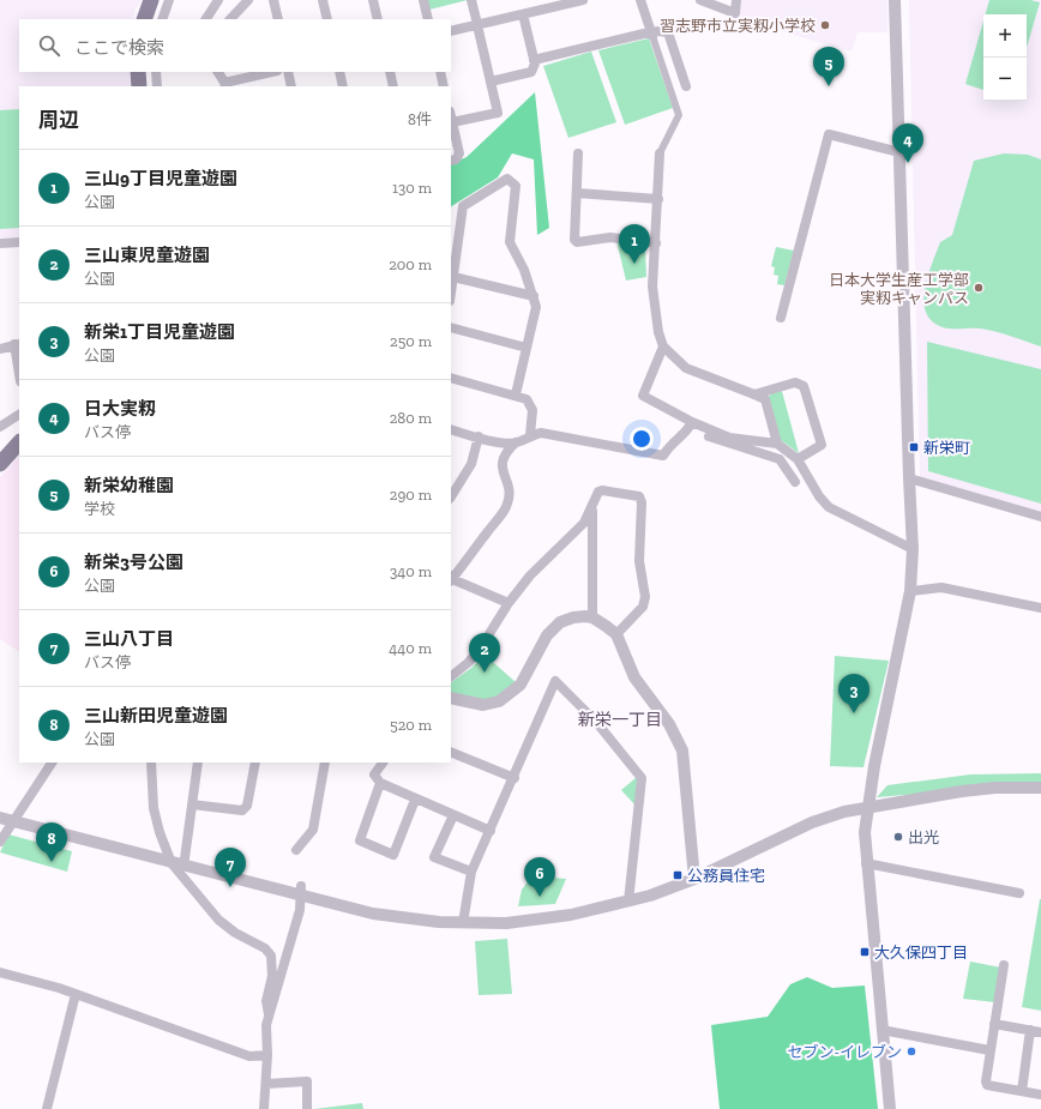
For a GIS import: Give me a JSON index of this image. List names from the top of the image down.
{
  "districts": ["新栄一丁目"],
  "places": {
    "other": [
      "習志野市立実籾小学校",
      "日本大学生産工学部 実籾キャンパス",
      "出光",
      "セブン-イレブン"
    ],
    "transit": ["新栄町", "公務員住宅", "大久保四丁目"]
  },
  "page": {
    "map_buttons": ["+", "−"],
    "search": "ここで検索",
    "pins": [
      "5",
      "4",
      "1",
      "2",
      "3",
      "8",
      "7",
      "6"
    ],
    "heading": ["周辺", "8件"],
    "list": [
      {
        "mark": "1",
        "name": "三山9丁目児童遊園",
        "note": "公園",
        "value": "130 m"
      },
      {
        "mark": "2",
        "name": "三山東児童遊園",
        "note": "公園",
        "value": "200 m"
      },
      {
        "mark": "3",
        "name": "新栄1丁目児童遊園",
        "note": "公園",
        "value": "250 m"
      },
      {
        "mark": "4",
        "name": "日大実籾",
        "note": "バス停",
        "value": "280 m"
      },
      {
        "mark": "5",
        "name": "新栄幼稚園",
        "note": "学校",
        "value": "290 m"
      },
      {
        "mark": "6",
        "name": "新栄3号公園",
        "note": "公園",
        "value": "340 m"
      },
      {
        "mark": "7",
        "name": "三山八丁目",
        "note": "バス停",
        "value": "440 m"
      },
      {
        "mark": "8",
        "name": "三山新田児童遊園",
        "note": "公園",
        "value": "520 m"
      }
    ]
  }
}
